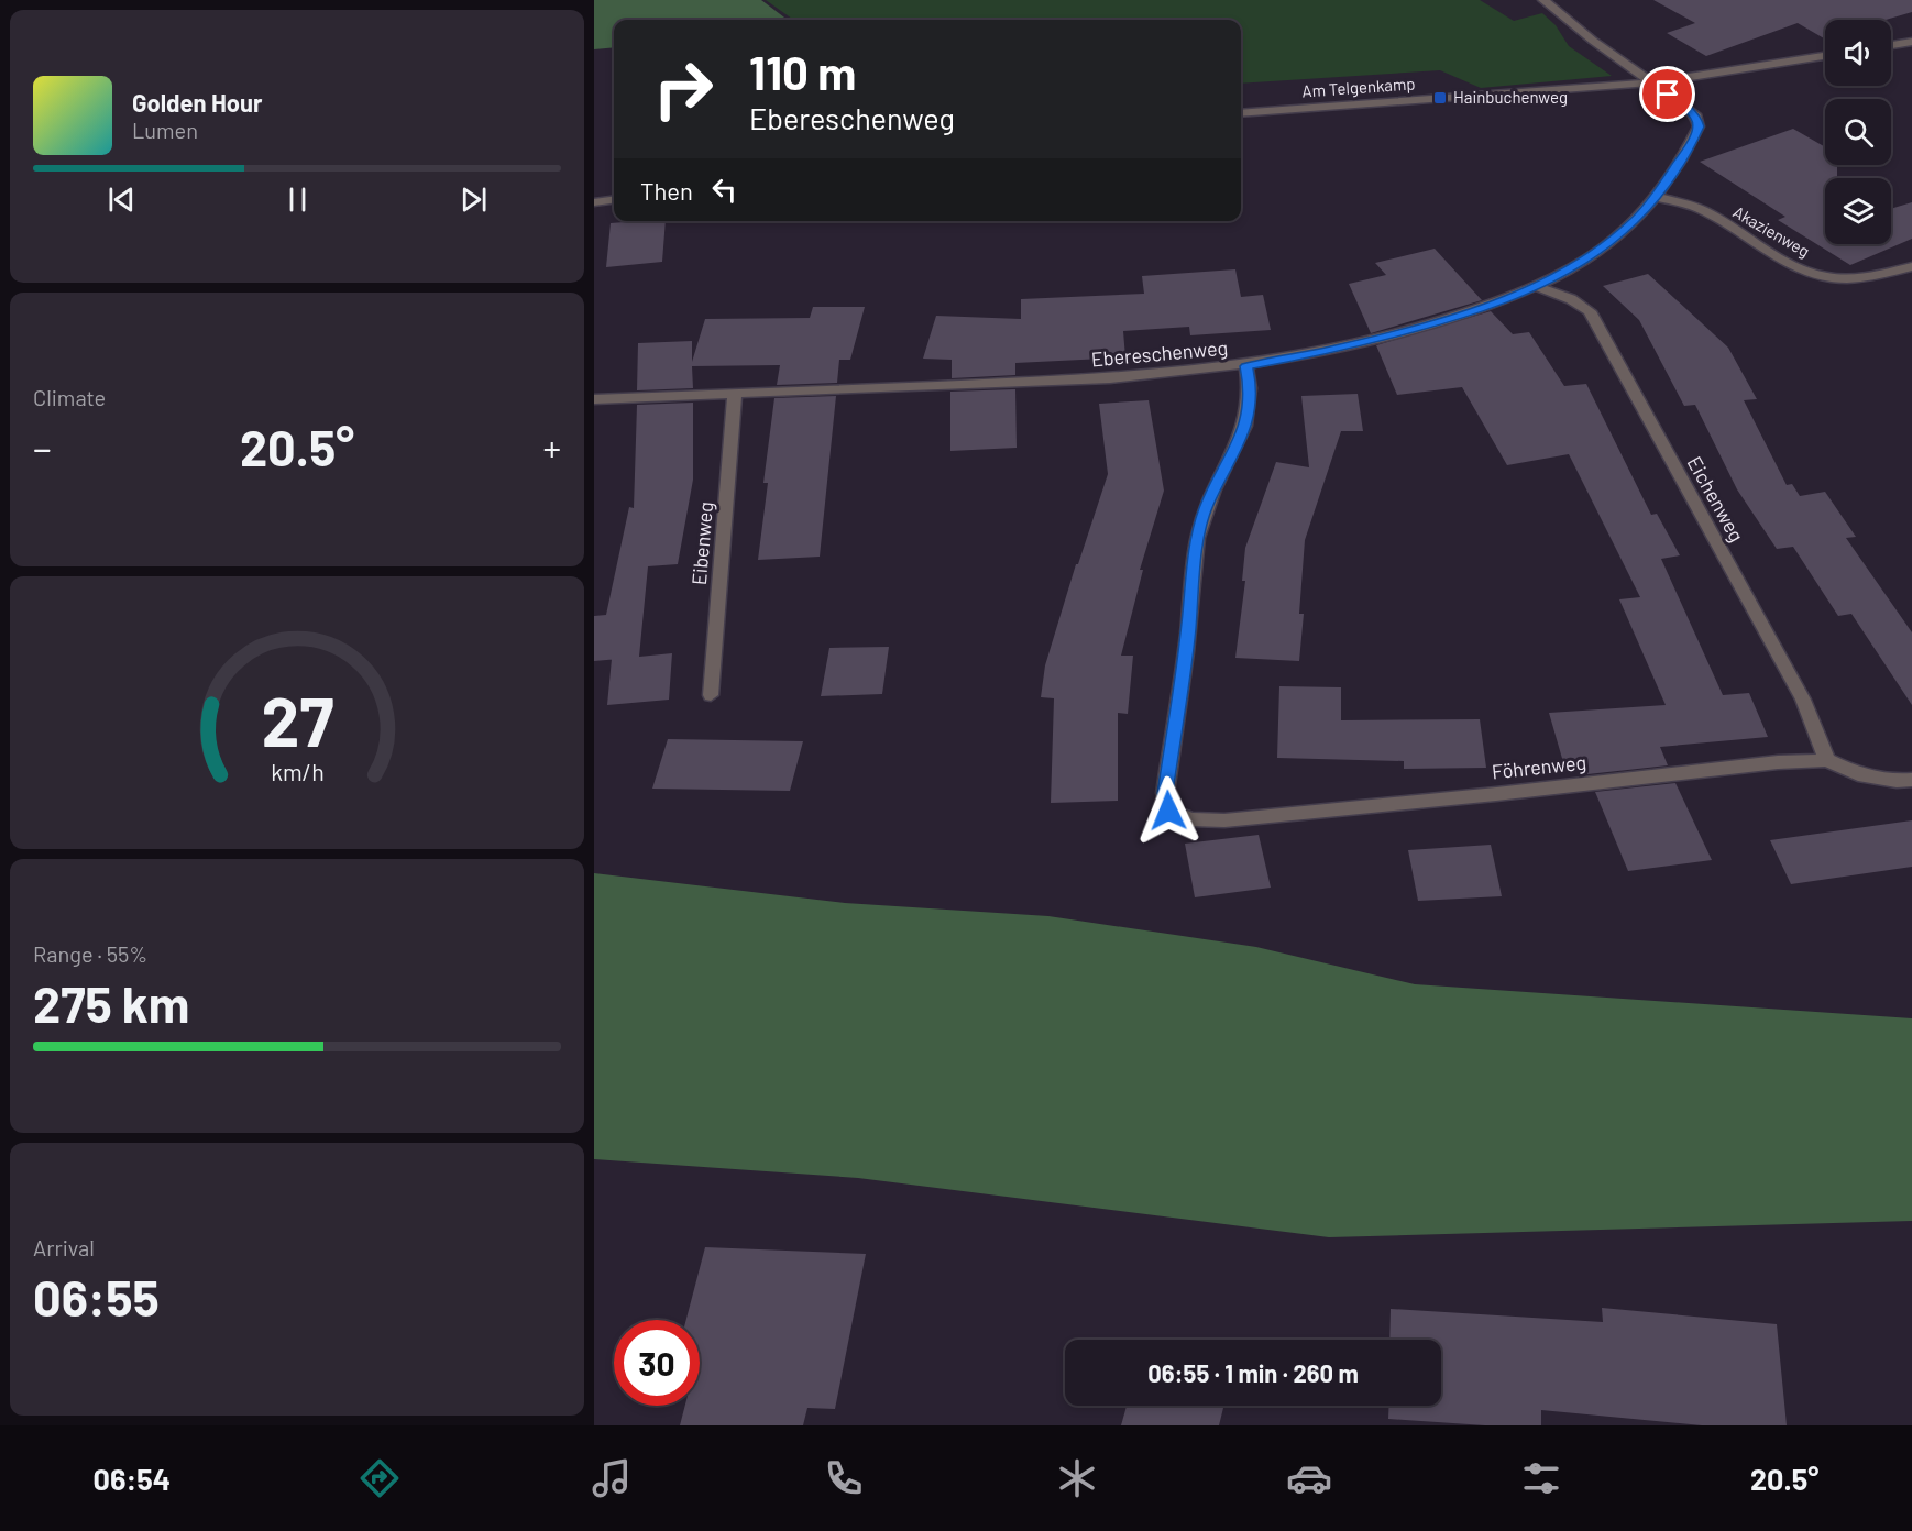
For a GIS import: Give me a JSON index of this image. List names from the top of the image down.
{
  "streets": {
    "street": [
      "Am Telgenkamp",
      "Akazienweg",
      "Ebereschenweg",
      "Eichenweg",
      "Eibenweg",
      "Föhrenweg"
    ]
  },
  "crossings": [
    ["Am Telgenkamp", "Ebereschenweg"],
    ["Akazienweg", "Ebereschenweg"],
    ["Ebereschenweg", "Eichenweg"],
    ["Ebereschenweg", "Eibenweg"],
    ["Ebereschenweg", "Föhrenweg"],
    ["Eichenweg", "Föhrenweg"]
  ],
  "places": {
    "transit": ["Hainbuchenweg"]
  },
  "page": {
    "turn": ["110 m", "Ebereschenweg"],
    "song": ["Golden Hour", "Lumen"],
    "then": "Then",
    "tile": [
      "Climate",
      ["Range · 55%", "275 km"],
      ["Arrival", "06:55"]
    ],
    "heat": ["−", "20.5°", "+"],
    "limit": "30",
    "trip": "06:55 · 1 min · 260 m",
    "tabs": ["06:54", "20.5°"],
    "gauge": ["27", "km/h"]
  }
}
